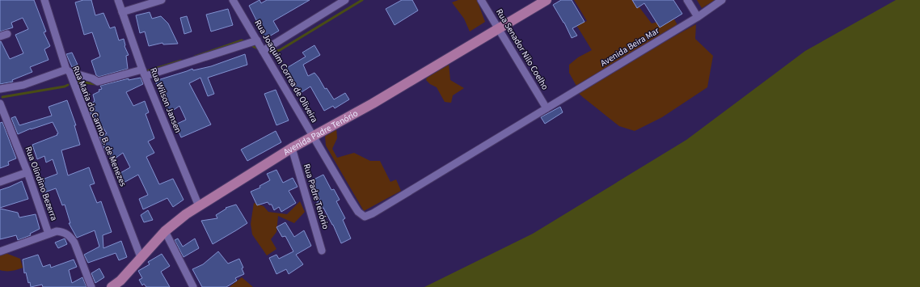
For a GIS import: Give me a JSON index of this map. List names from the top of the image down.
{
  "streets": {
    "main road": ["Avenida Padre Tenório"],
    "street": [
      "Avenida Beira Mar",
      "Rua Senador Nilo Coelho",
      "Rua Joaquim Correa de Oliveira",
      "Rua Wilson Jansen",
      "Rua Maria do Carmo B. de Menezes",
      "Rua Olindino Bezerra",
      "Rua Padre Tenório"
    ]
  },
  "crossings": [
    ["Avenida Beira Mar", "Rua Senador Nilo Coelho"],
    ["Avenida Beira Mar", "Rua Joaquim Correa de Oliveira"],
    ["Rua Senador Nilo Coelho", "Avenida Padre Tenório"],
    ["Rua Joaquim Correa de Oliveira", "Avenida Padre Tenório"],
    ["Rua Wilson Jansen", "Avenida Padre Tenório"],
    ["Rua Maria do Carmo B. de Menezes", "Avenida Padre Tenório"],
    ["Avenida Padre Tenório", "Rua Padre Tenório"]
  ]
}
